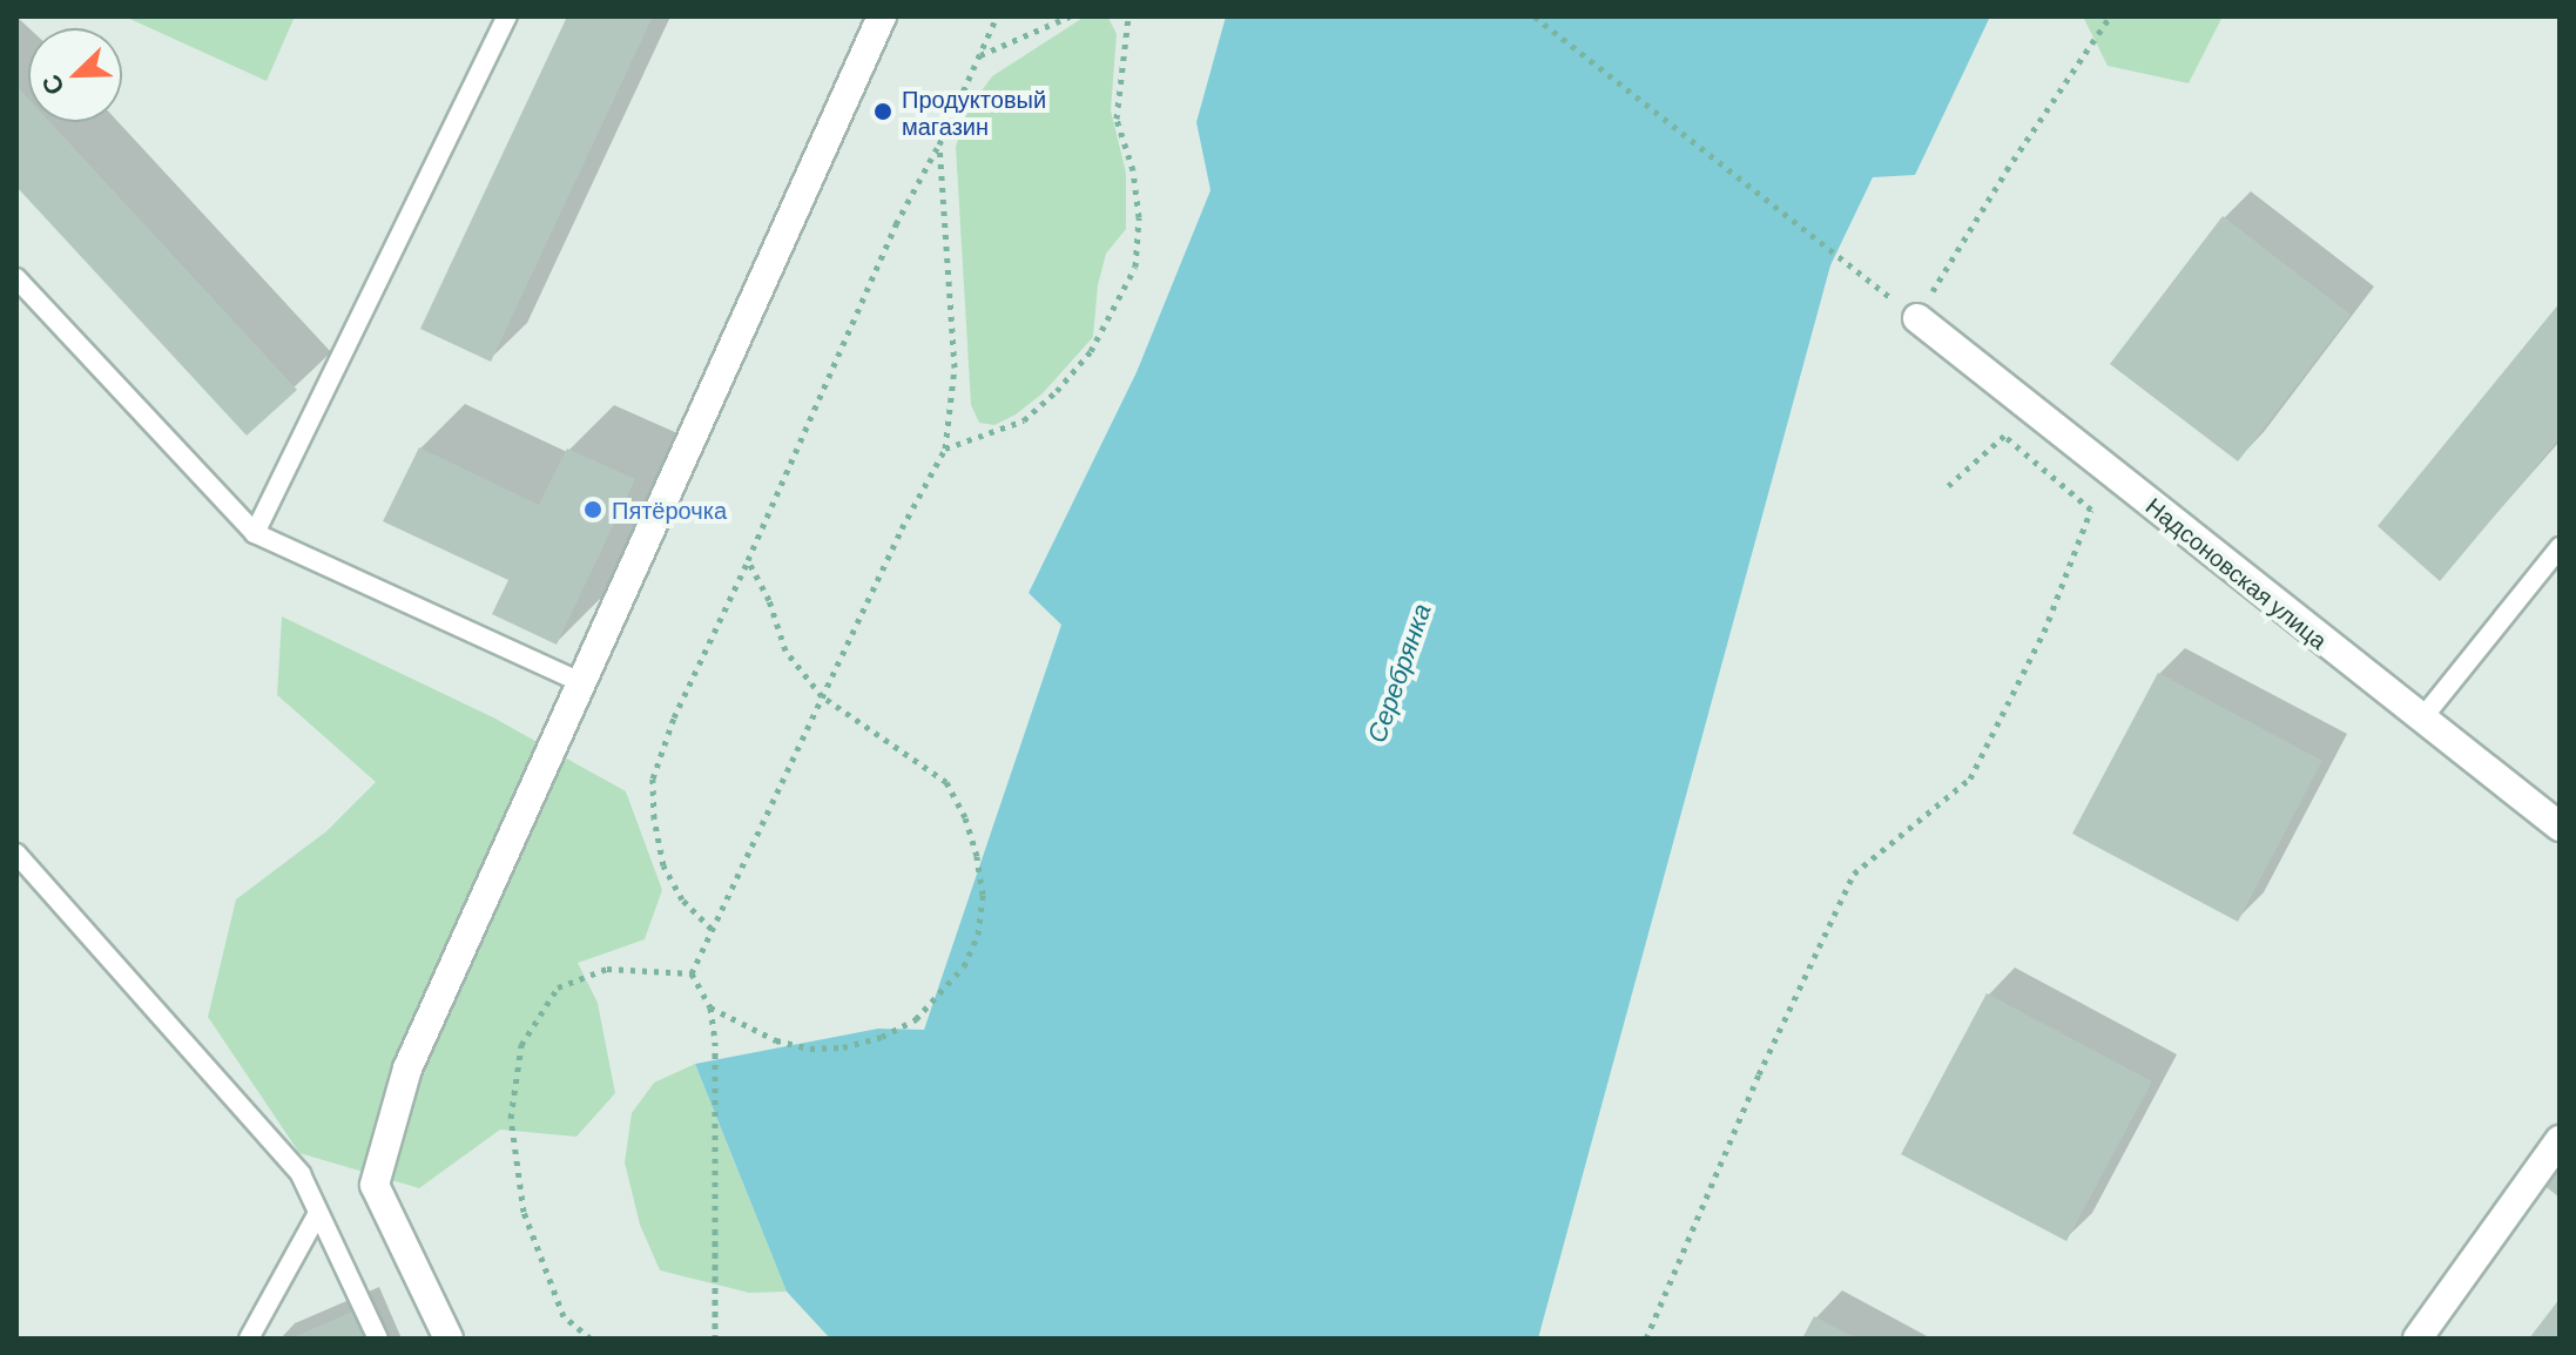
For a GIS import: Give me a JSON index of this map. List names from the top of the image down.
{
  "streets": {
    "street": ["Надсоновская улица"]
  },
  "water": ["Серебрянка"],
  "places": ["Продуктовый магазин", "Пятёрочка"],
  "north": "bottom left"
}
